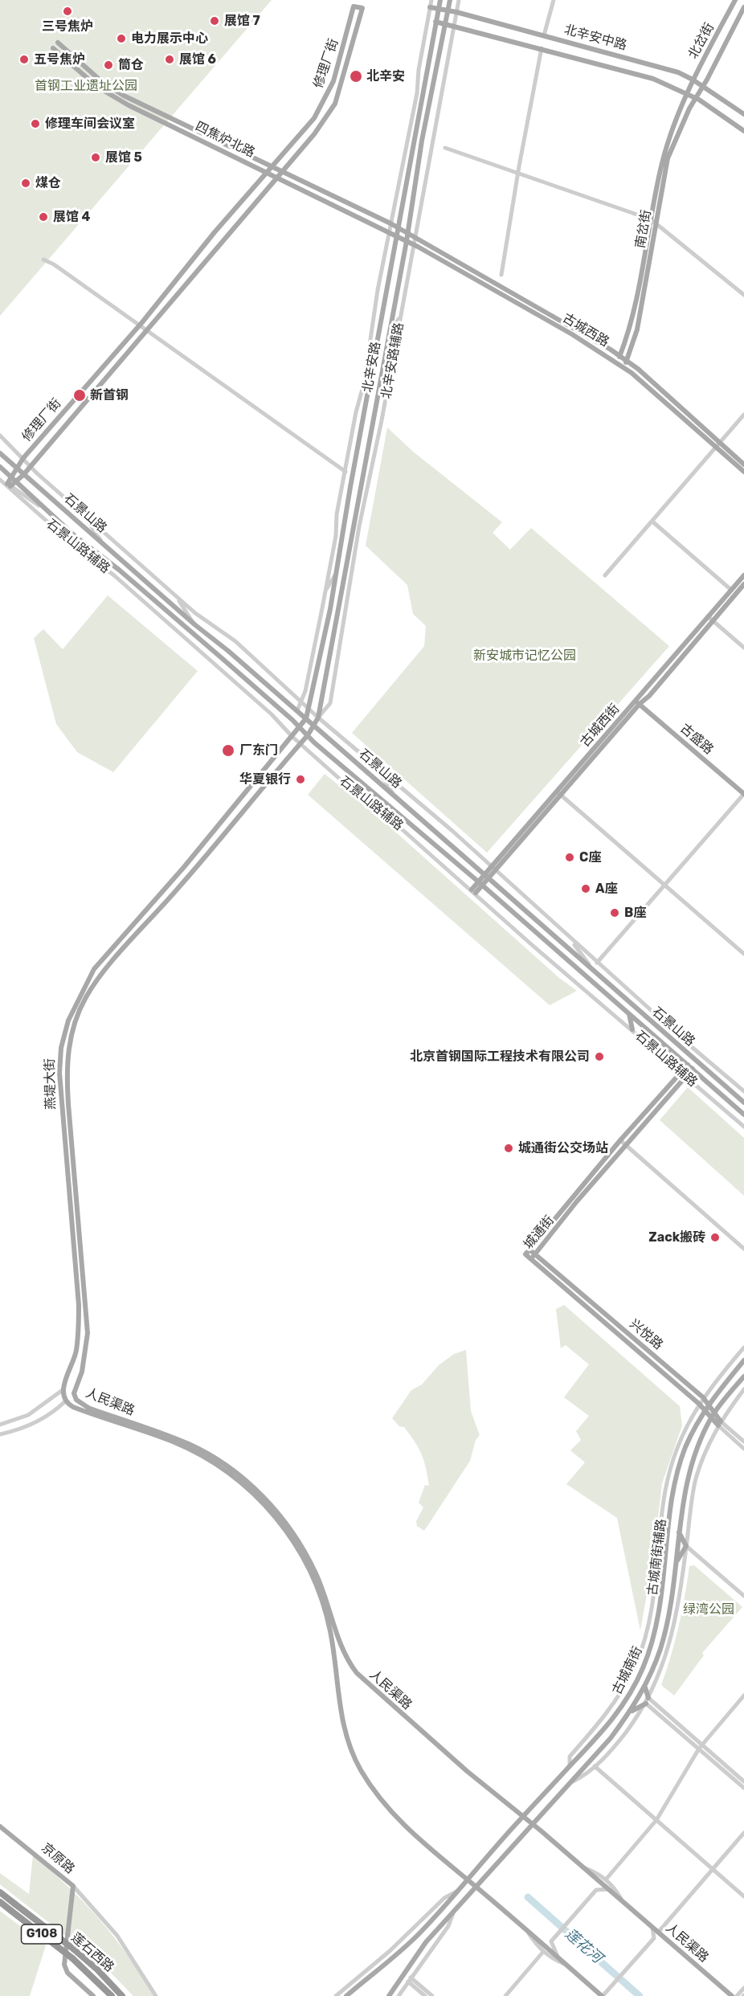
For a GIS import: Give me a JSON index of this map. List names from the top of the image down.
{
  "streets": {
    "highway": ["G108", "莲石西路"],
    "main road": [
      "北辛安中路",
      "北岔街",
      "修理厂街",
      "四焦炉北路",
      "南岔街",
      "古城西路",
      "北辛安路",
      "石景山路",
      "古城西街",
      "古盛路",
      "燕堤大街",
      "城通街",
      "兴悦路",
      "人民渠路",
      "古城南街",
      "京原路"
    ],
    "street": ["北辛安路辅路", "石景山路辅路", "古城南街辅路"]
  },
  "crossings": [
    ["北辛安中路", "北岔街"],
    ["北辛安中路", "南岔街"],
    ["北辛安中路", "北辛安路辅路"],
    ["北辛安中路", "北辛安路"],
    ["北岔街", "南岔街"],
    ["修理厂街", "四焦炉北路"],
    ["修理厂街", "石景山路"],
    ["四焦炉北路", "古城西路"],
    ["四焦炉北路", "北辛安路辅路"],
    ["四焦炉北路", "北辛安路"],
    ["南岔街", "古城西路"],
    ["古城西路", "北辛安路辅路"],
    ["古城西路", "北辛安路"],
    ["北辛安路辅路", "北辛安路"],
    ["北辛安路辅路", "石景山路"],
    ["北辛安路辅路", "石景山路辅路"],
    ["北辛安路", "石景山路"],
    ["北辛安路", "石景山路辅路"],
    ["北辛安路", "燕堤大街"],
    ["石景山路", "石景山路辅路"],
    ["石景山路", "古城西街"],
    ["石景山路", "燕堤大街"],
    ["石景山路", "城通街"],
    ["石景山路辅路", "古城西街"],
    ["石景山路辅路", "燕堤大街"],
    ["石景山路辅路", "城通街"],
    ["古城西街", "古盛路"],
    ["燕堤大街", "人民渠路"],
    ["城通街", "兴悦路"],
    ["兴悦路", "古城南街辅路"],
    ["兴悦路", "古城南街"],
    ["人民渠路", "古城南街"],
    ["古城南街辅路", "古城南街"]
  ],
  "water": ["莲花河"],
  "parks": ["首钢工业遗址公园", "新安城市记忆公园", "绿湾公园"],
  "places": [
    "三号焦炉",
    "展馆 7",
    "电力展示中心",
    "五号焦炉",
    "展馆 6",
    "筒仓",
    "北辛安",
    "修理车间会议室",
    "展馆 5",
    "煤仓",
    "展馆 4",
    "新首钢",
    "厂东门",
    "华夏银行",
    "C座",
    "A座",
    "B座",
    "北京首钢国际工程技术有限公司",
    "城通街公交场站",
    "Zack搬砖"
  ]
}
